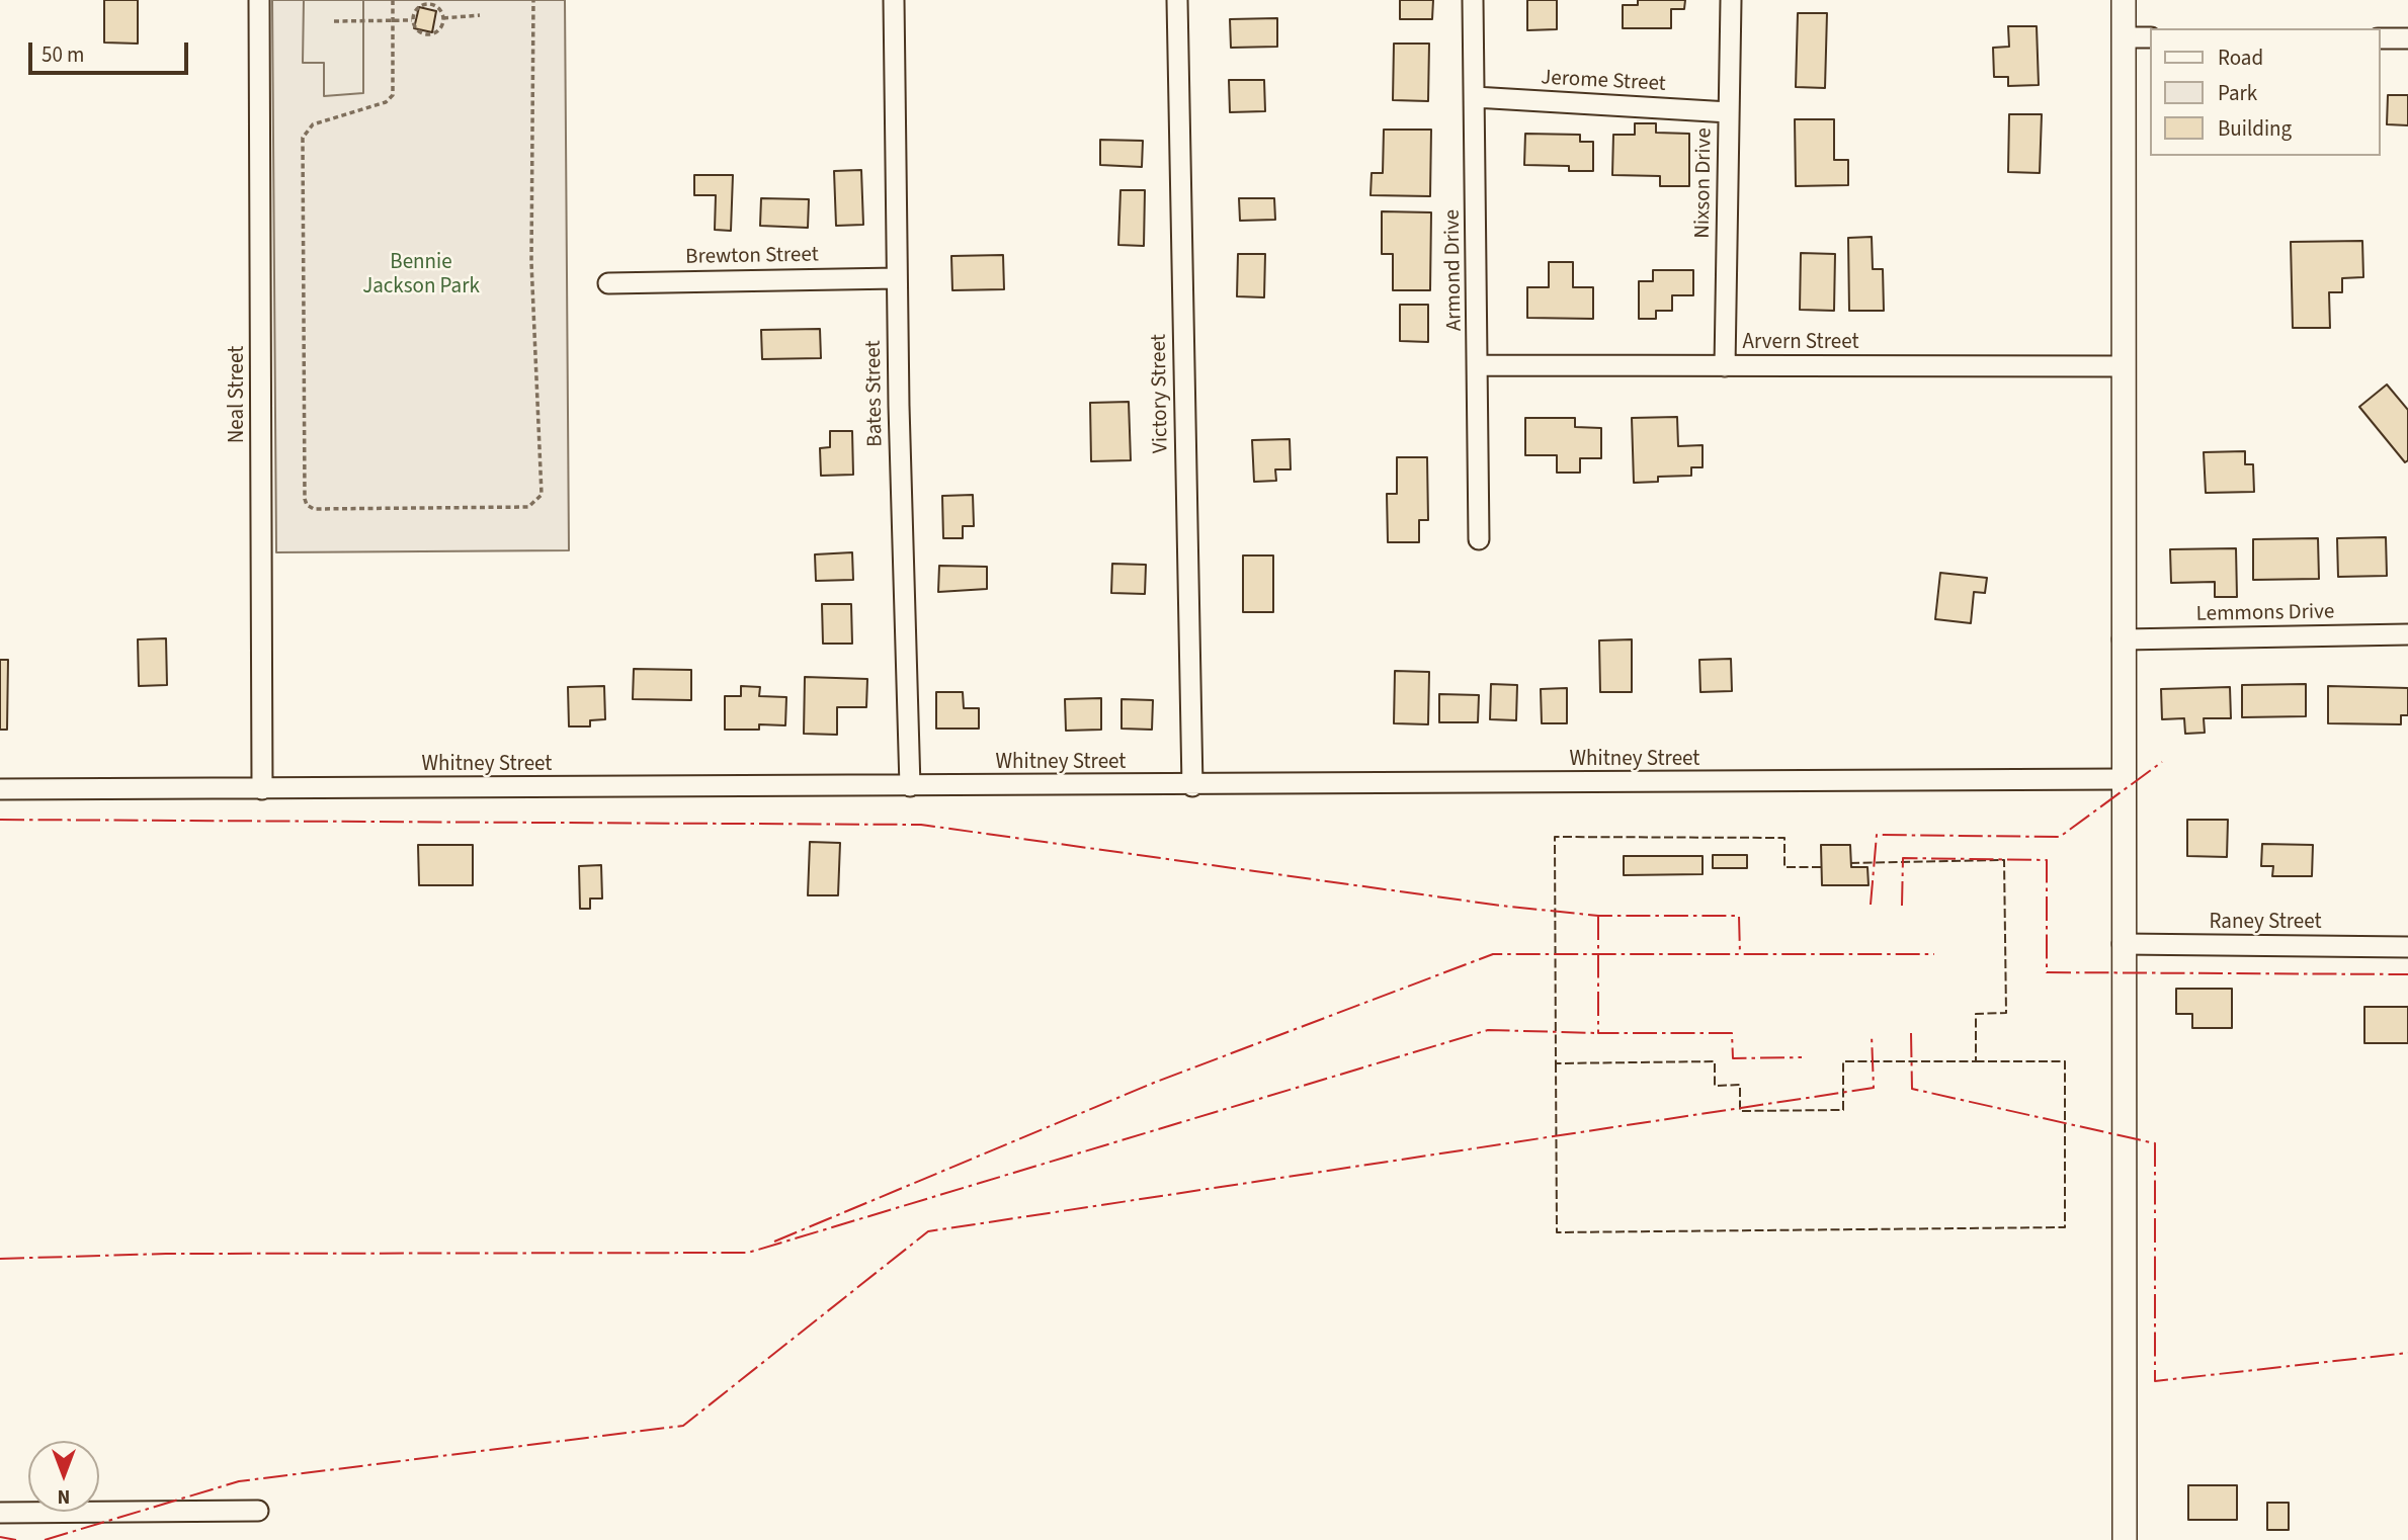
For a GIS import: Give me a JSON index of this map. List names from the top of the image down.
{
  "streets": {
    "street": [
      "Jerome Street",
      "Nixson Drive",
      "Brewton Street",
      "Armond Drive",
      "Arvern Street",
      "Bates Street",
      "Victory Street",
      "Neal Street",
      "Lemmons Drive",
      "Whitney Street",
      "Raney Street"
    ]
  },
  "crossings": [
    ["Jerome Street", "Nixson Drive"],
    ["Jerome Street", "Armond Drive"],
    ["Nixson Drive", "Arvern Street"],
    ["Brewton Street", "Bates Street"],
    ["Armond Drive", "Arvern Street"],
    ["Bates Street", "Whitney Street"],
    ["Victory Street", "Whitney Street"],
    ["Neal Street", "Whitney Street"]
  ],
  "parks": ["Bennie Jackson Park"],
  "legend": ["Road", "Park", "Building"],
  "scale_bar": "50 m",
  "north": "bottom"
}
